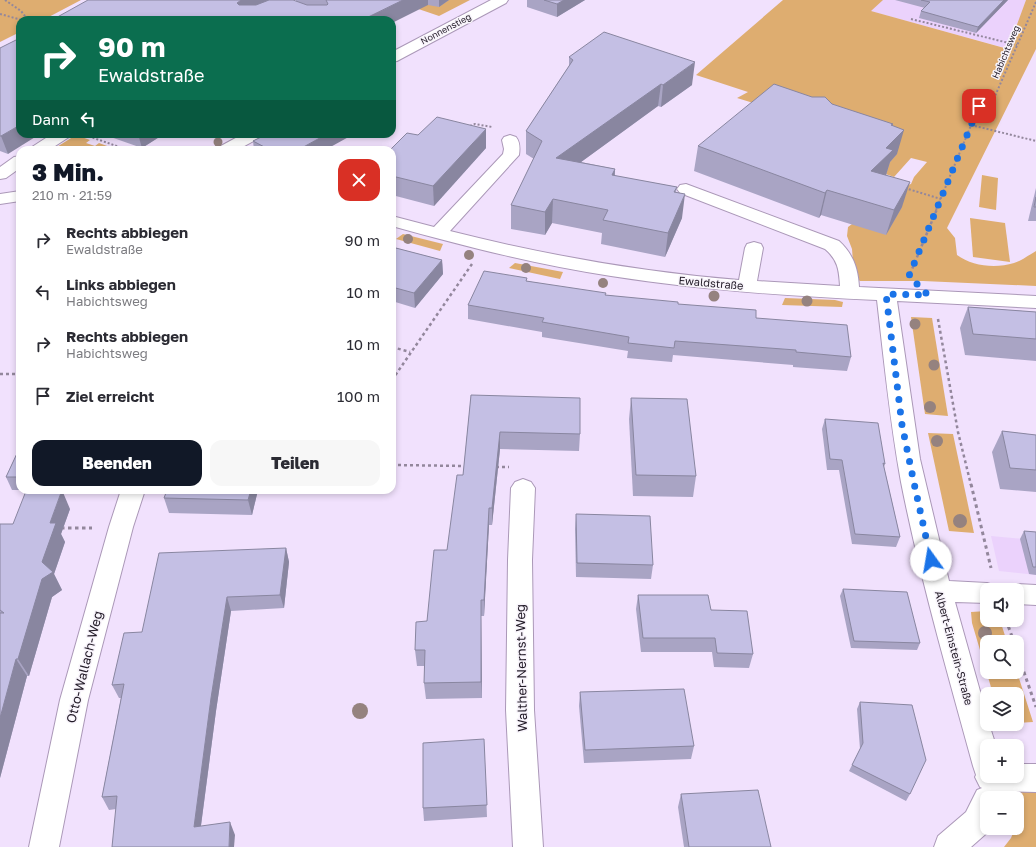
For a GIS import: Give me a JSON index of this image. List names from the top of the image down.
{
  "streets": {
    "street": [
      "Nonnenstieg",
      "Ewaldstraße",
      "Albert-Einstein-Straße",
      "Otto-Wallach-Weg",
      "Walther-Nernst-Weg"
    ],
    "path": ["Habichtsweg"]
  },
  "crossings": [
    ["Habichtsweg", "Ewaldstraße"],
    ["Ewaldstraße", "Albert-Einstein-Straße"]
  ],
  "page": {
    "turn": ["90 m", "Ewaldstraße"],
    "then": "Dann",
    "heading": ["3 Min.", "210 m · 21:59"],
    "list": [
      {
        "name": "Rechts abbiegen",
        "note": "Ewaldstraße",
        "value": "90 m"
      },
      {
        "name": "Links abbiegen",
        "note": "Habichtsweg",
        "value": "10 m"
      },
      {
        "name": "Rechts abbiegen",
        "note": "Habichtsweg",
        "value": "10 m"
      },
      {
        "name": "Ziel erreicht",
        "value": "100 m"
      }
    ],
    "buttons": ["Beenden", "Teilen"],
    "map_buttons": ["+", "−"]
  }
}
